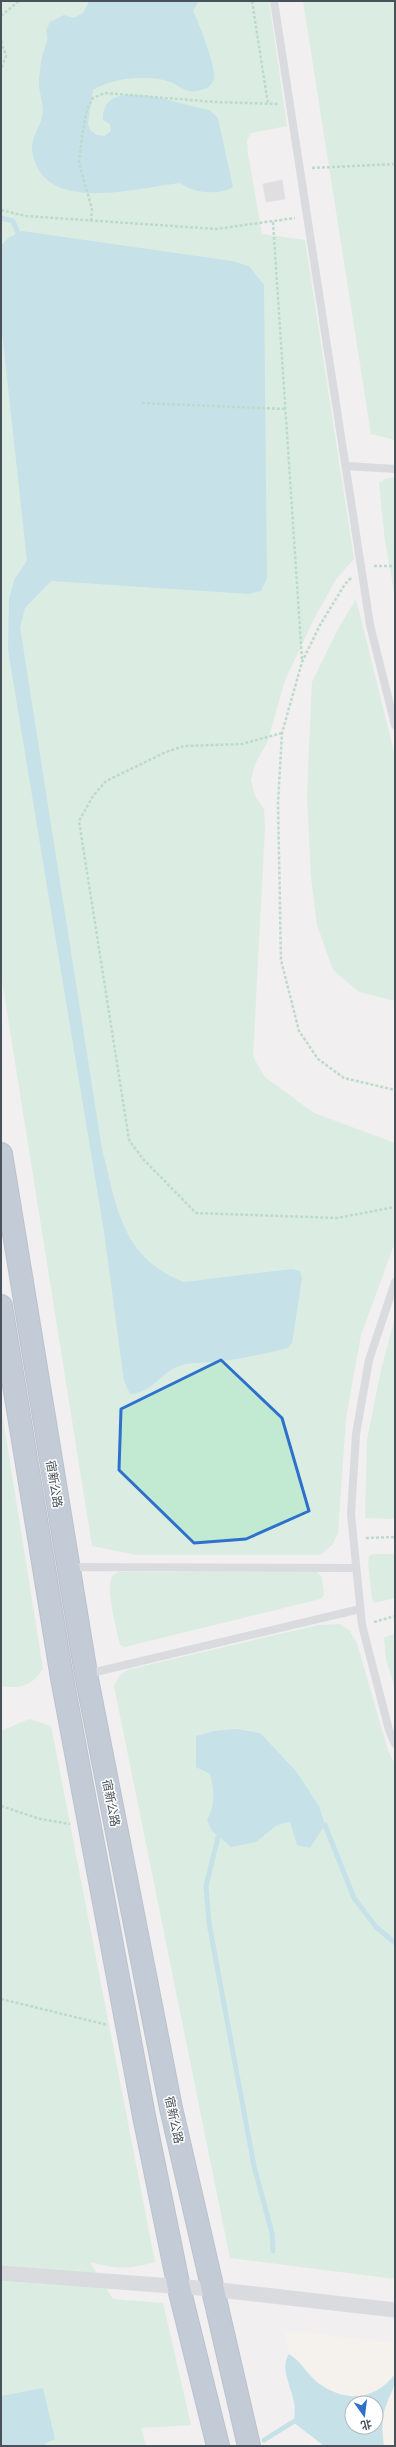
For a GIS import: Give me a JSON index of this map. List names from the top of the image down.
{
  "streets": {
    "highway": ["宿新公路"]
  },
  "north": "bottom"
}
